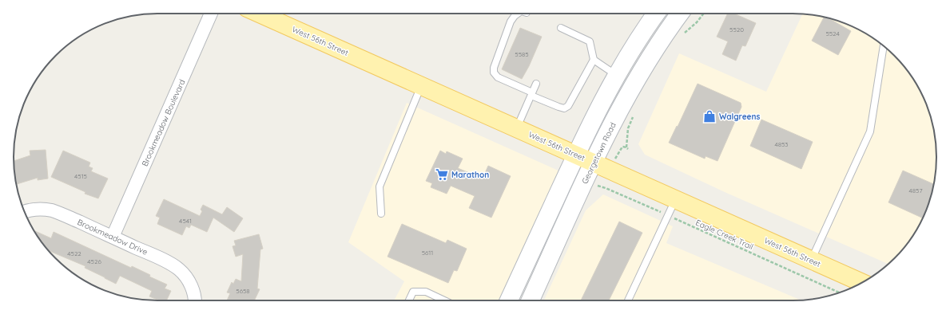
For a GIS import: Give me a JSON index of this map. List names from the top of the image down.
{
  "streets": {
    "main road": ["West 56th Street", "Georgetown Road"],
    "street": ["Brookmeadow Boulevard", "Brookmeadow Drive"],
    "path": ["Eagle Creek Trail"]
  },
  "crossings": [
    ["West 56th Street", "Georgetown Road"],
    ["Brookmeadow Boulevard", "Brookmeadow Drive"]
  ],
  "places": {
    "shop": ["Walgreens"],
    "supermarket": ["Marathon"]
  },
  "house_numbers": [
    "5520",
    "5524",
    "5585",
    "4853",
    "4515",
    "4857",
    "4541",
    "5611",
    "4522",
    "4526",
    "5658"
  ]
}
